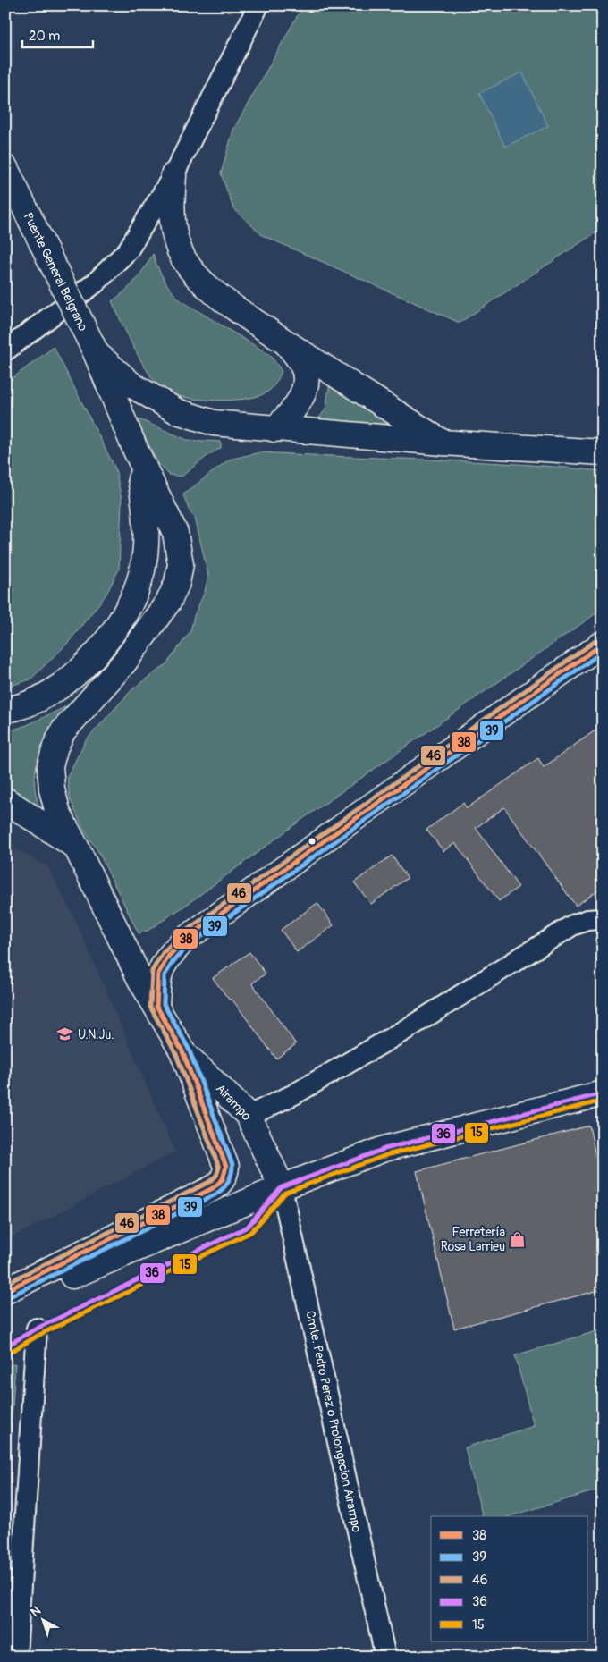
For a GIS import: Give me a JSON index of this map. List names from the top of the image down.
{
  "streets": {
    "main road": ["Puente General Belgrano", "Airampo"],
    "street": ["Cmte. Pedro Perez o Prolongacion Airampo"]
  },
  "crossings": [
    ["Puente General Belgrano", "Airampo"],
    ["Airampo", "Cmte. Pedro Perez o Prolongacion Airampo"]
  ],
  "places": {
    "school or university": ["U.N.Ju."],
    "shop": ["Ferretería Rosa Larrieu"]
  },
  "lines": [
    "transit line 46",
    "transit line 38",
    "transit line 39",
    "transit line 36",
    "transit line 15"
  ],
  "legend": [
    "38",
    "39",
    "46",
    "36",
    "15"
  ],
  "scale_bar": "20 m",
  "north": "top left"
}
